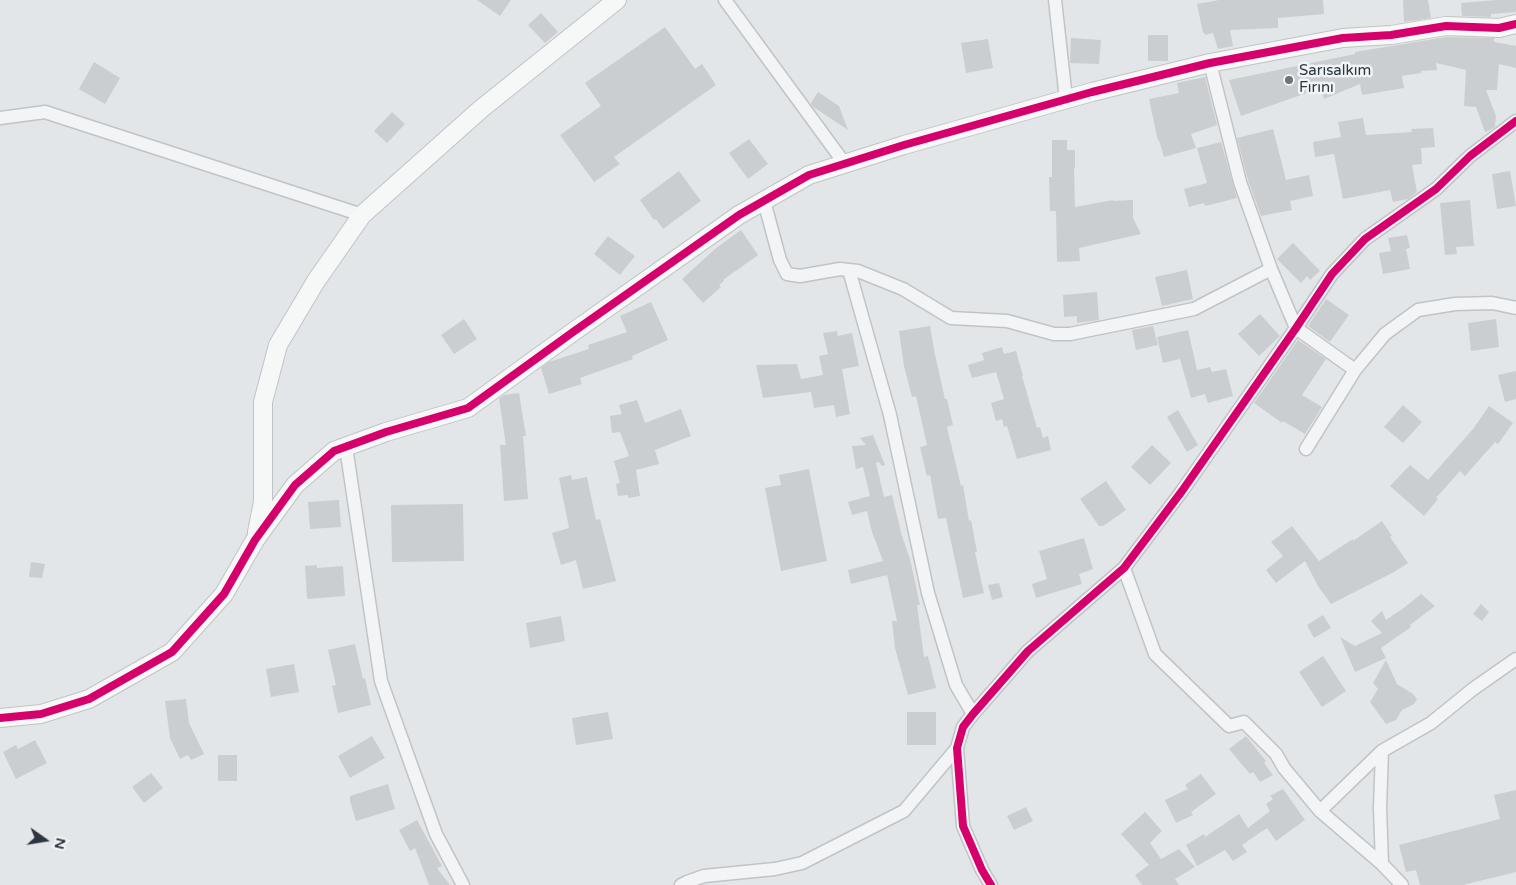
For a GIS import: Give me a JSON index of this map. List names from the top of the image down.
{
  "places": ["Sarısalkım Fırını"],
  "north": "right"
}
